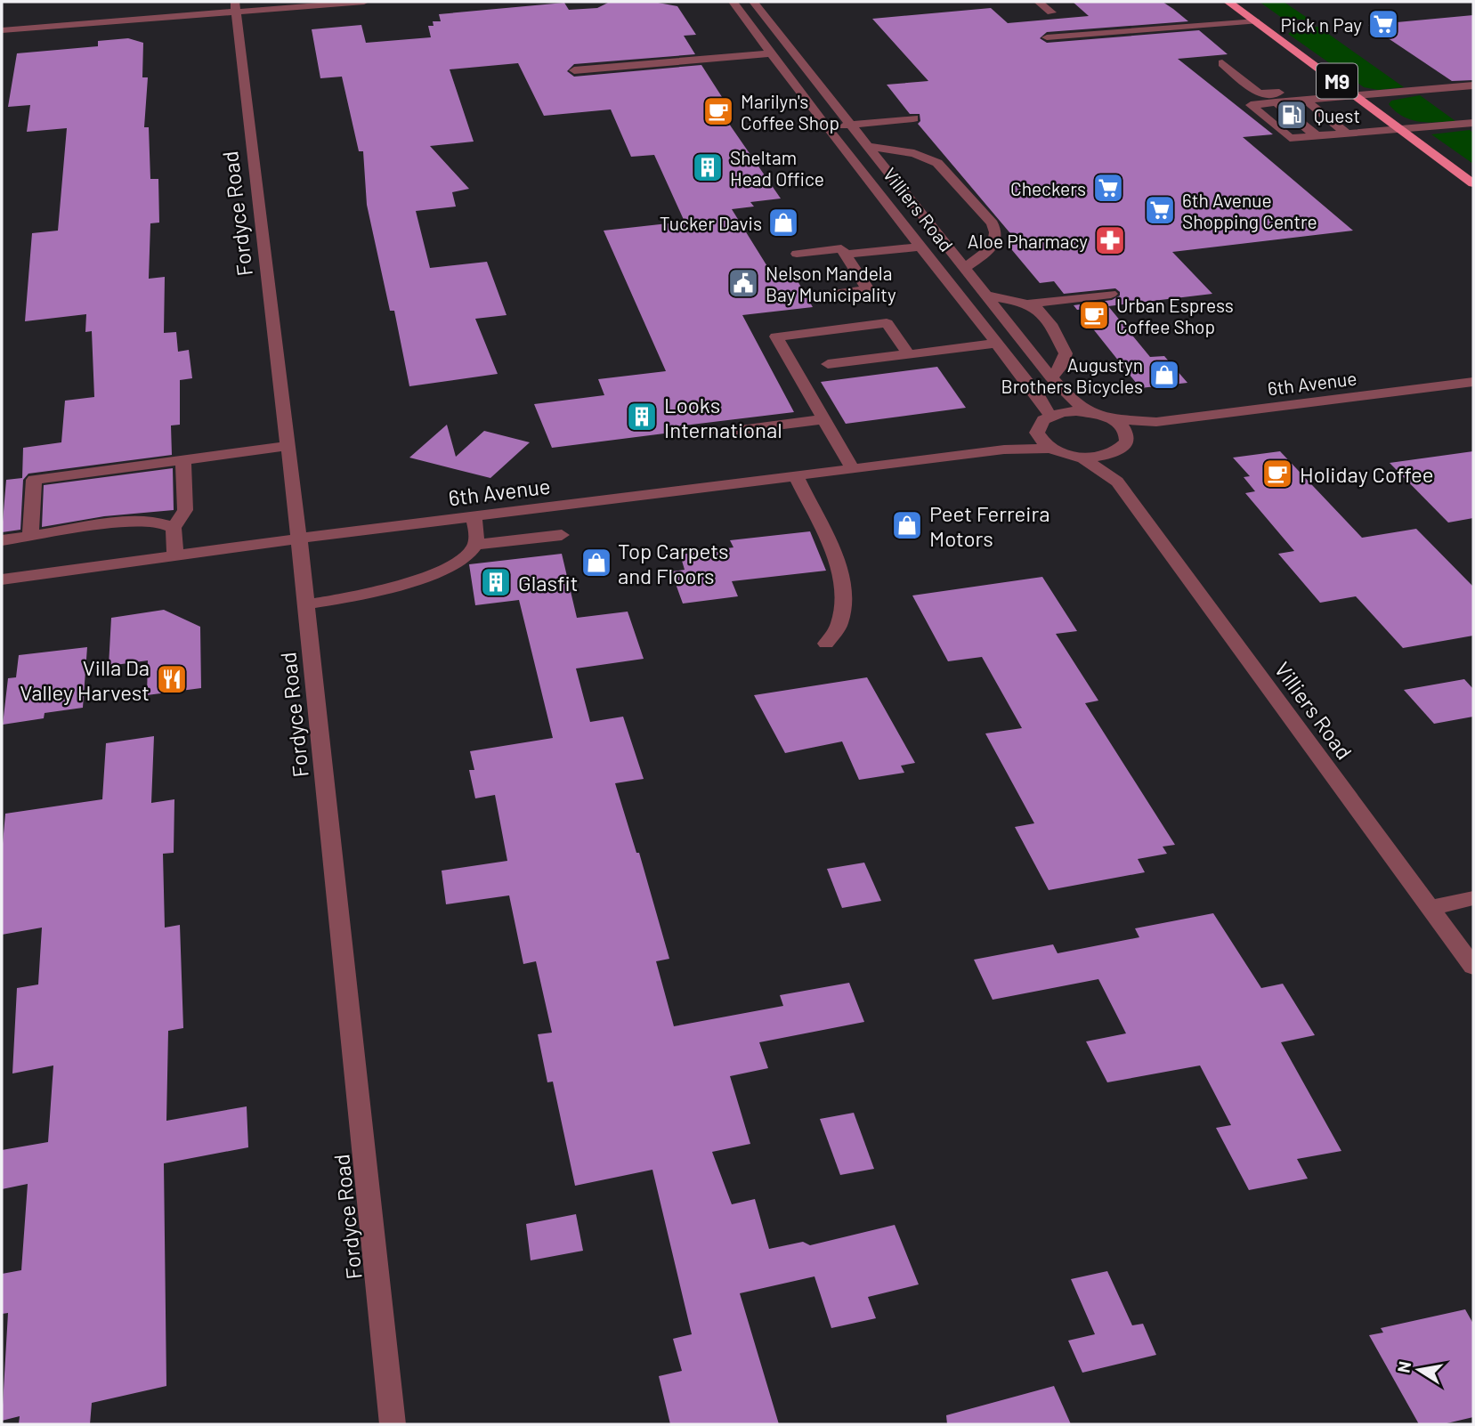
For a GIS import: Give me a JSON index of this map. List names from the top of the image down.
{
  "streets": {
    "main road": ["M9"],
    "street": ["Villiers Road", "Fordyce Road", "6th Avenue"]
  },
  "crossings": [
    ["Villiers Road", "6th Avenue"],
    ["Fordyce Road", "6th Avenue"]
  ],
  "places": {
    "supermarket": ["Pick n Pay", "Checkers", "6th Avenue Shopping Centre"],
    "cafe": ["Marilyn's Coffee Shop", "Urban Espress Coffee Shop", "Holiday Coffee"],
    "fuel station": ["Quest"],
    "building": ["Sheltam Head Office", "Looks International", "Glasfit"],
    "shop": [
      "Tucker Davis",
      "Augustyn Brothers Bicycles",
      "Peet Ferreira Motors",
      "Top Carpets and Floors"
    ],
    "pharmacy": ["Aloe Pharmacy"],
    "public building": ["Nelson Mandela Bay Municipality"],
    "restaurant": ["Villa Da Valley Harvest"]
  },
  "north": "left"
}
